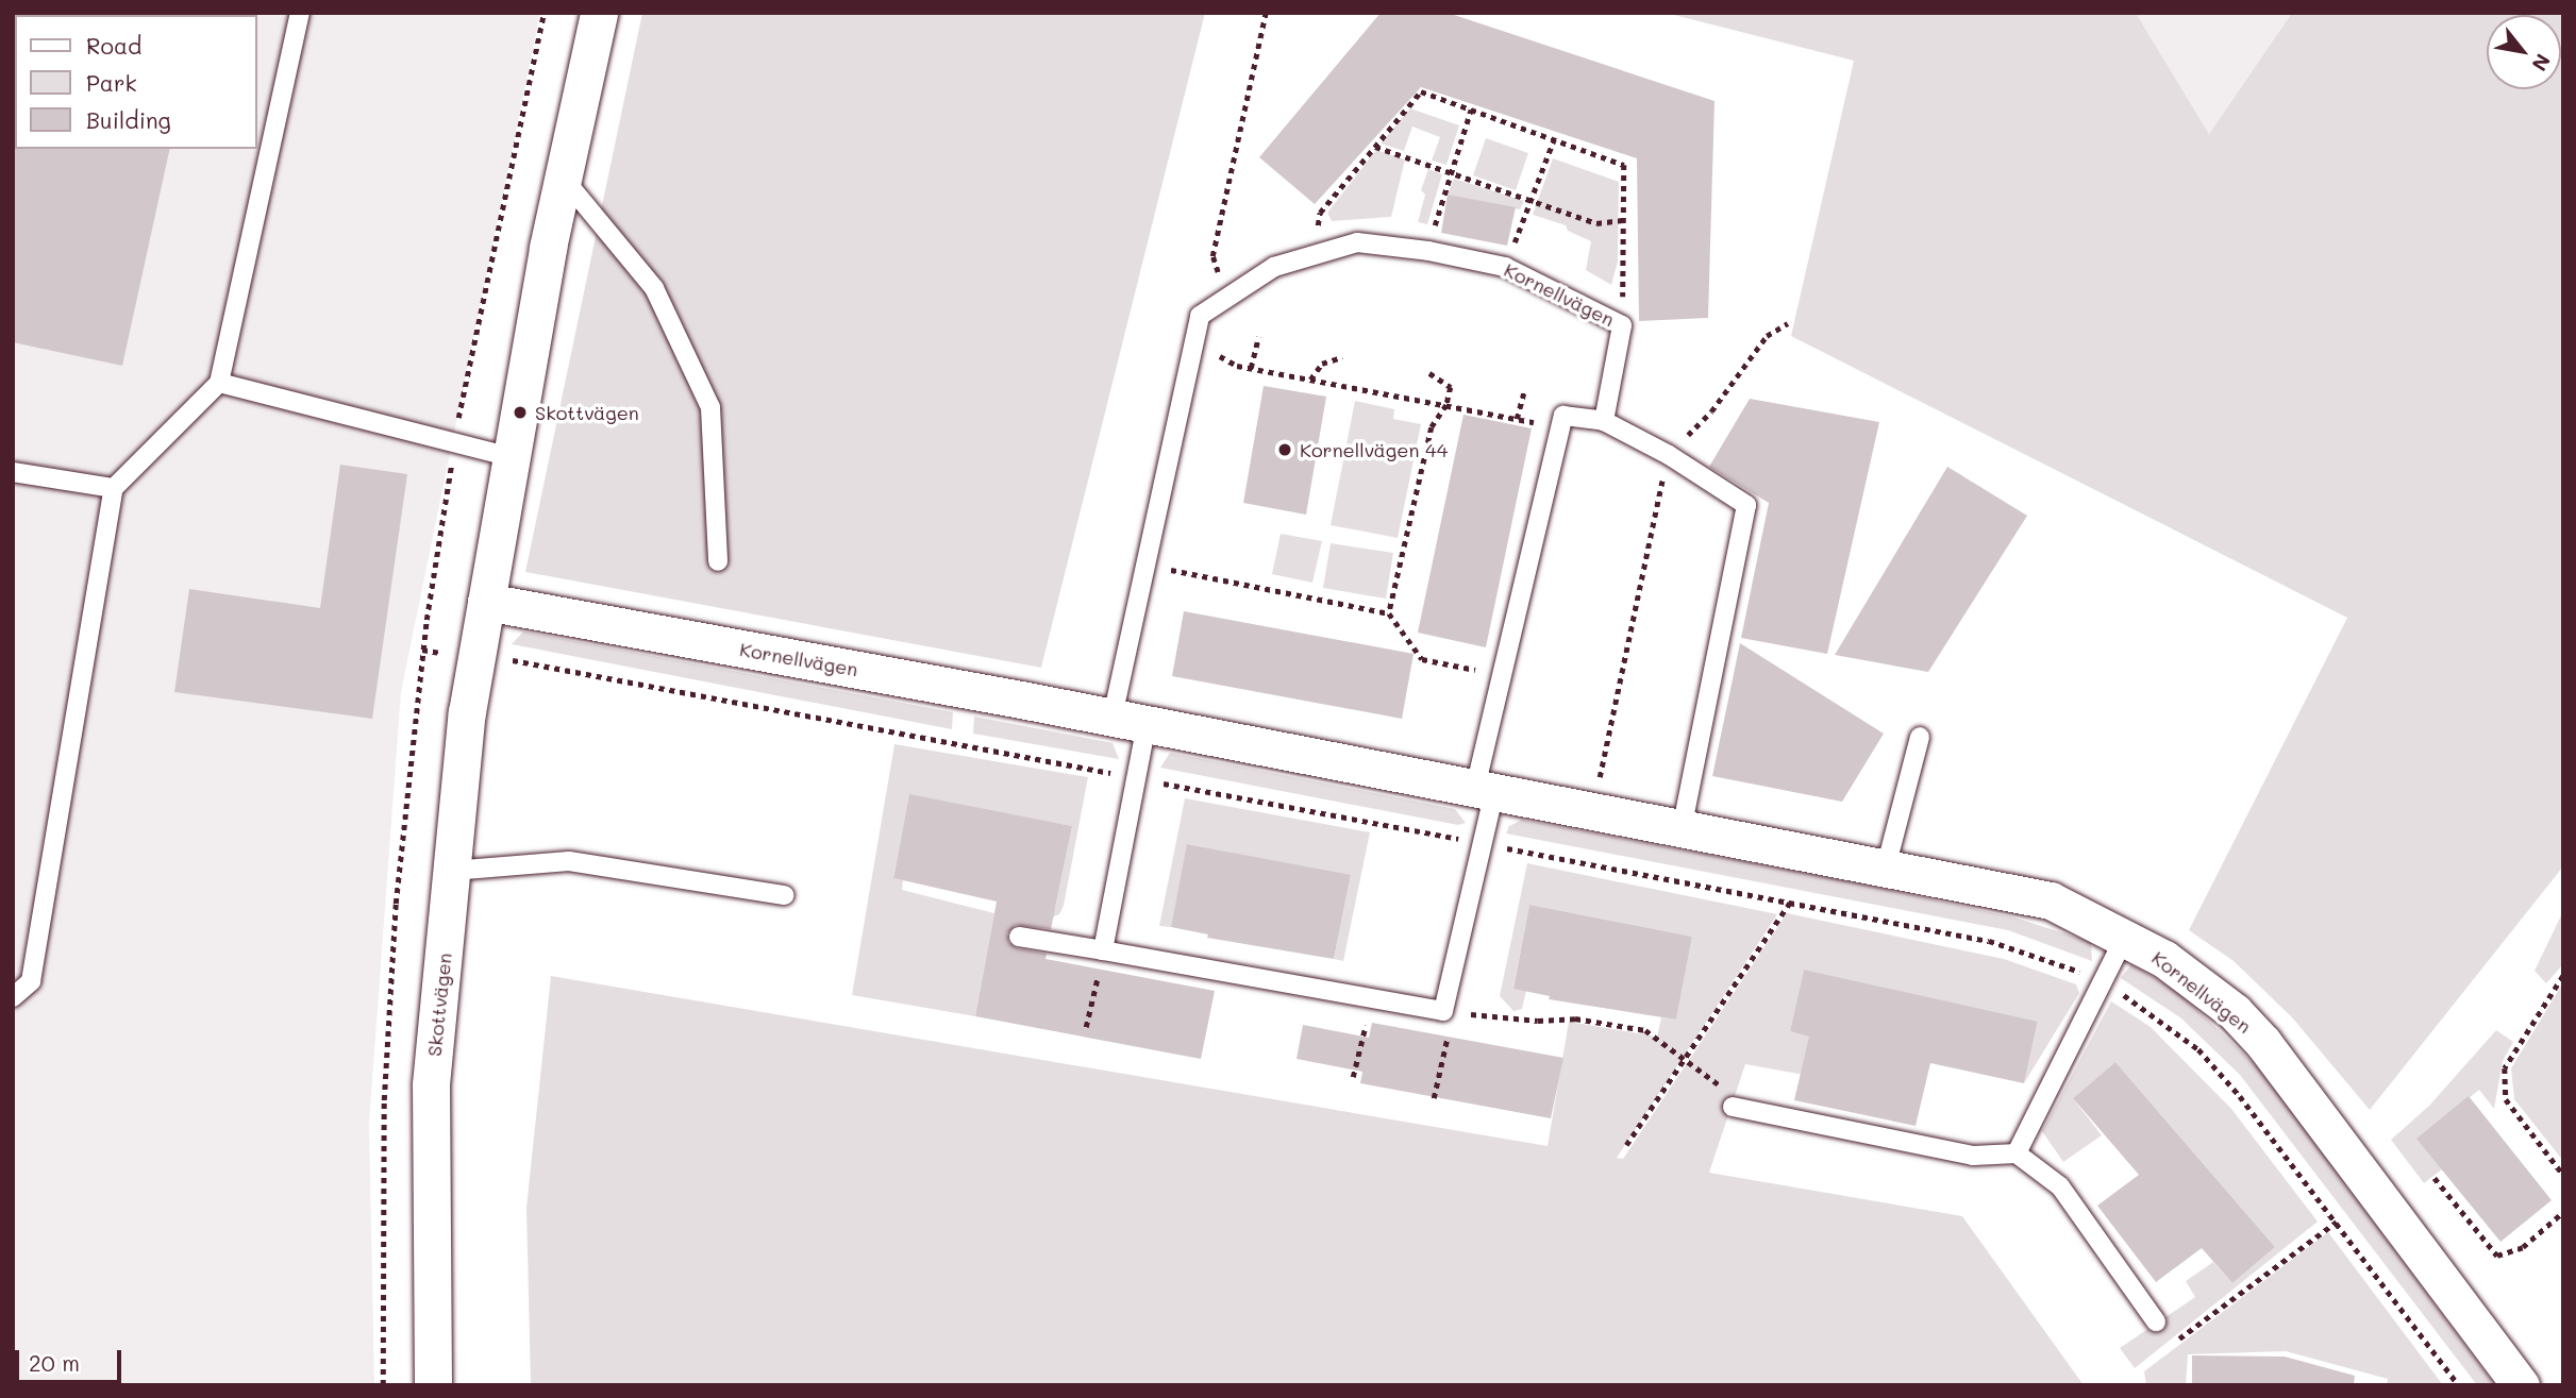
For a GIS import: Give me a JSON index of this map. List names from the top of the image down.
{
  "streets": {
    "street": ["Kornellvägen", "Skottvägen"]
  },
  "crossings": [
    ["Kornellvägen", "Skottvägen"]
  ],
  "places": ["Skottvägen", "Kornellvägen 44"],
  "legend": ["Road", "Park", "Building"],
  "scale_bar": "20 m",
  "north": "bottom right"
}
